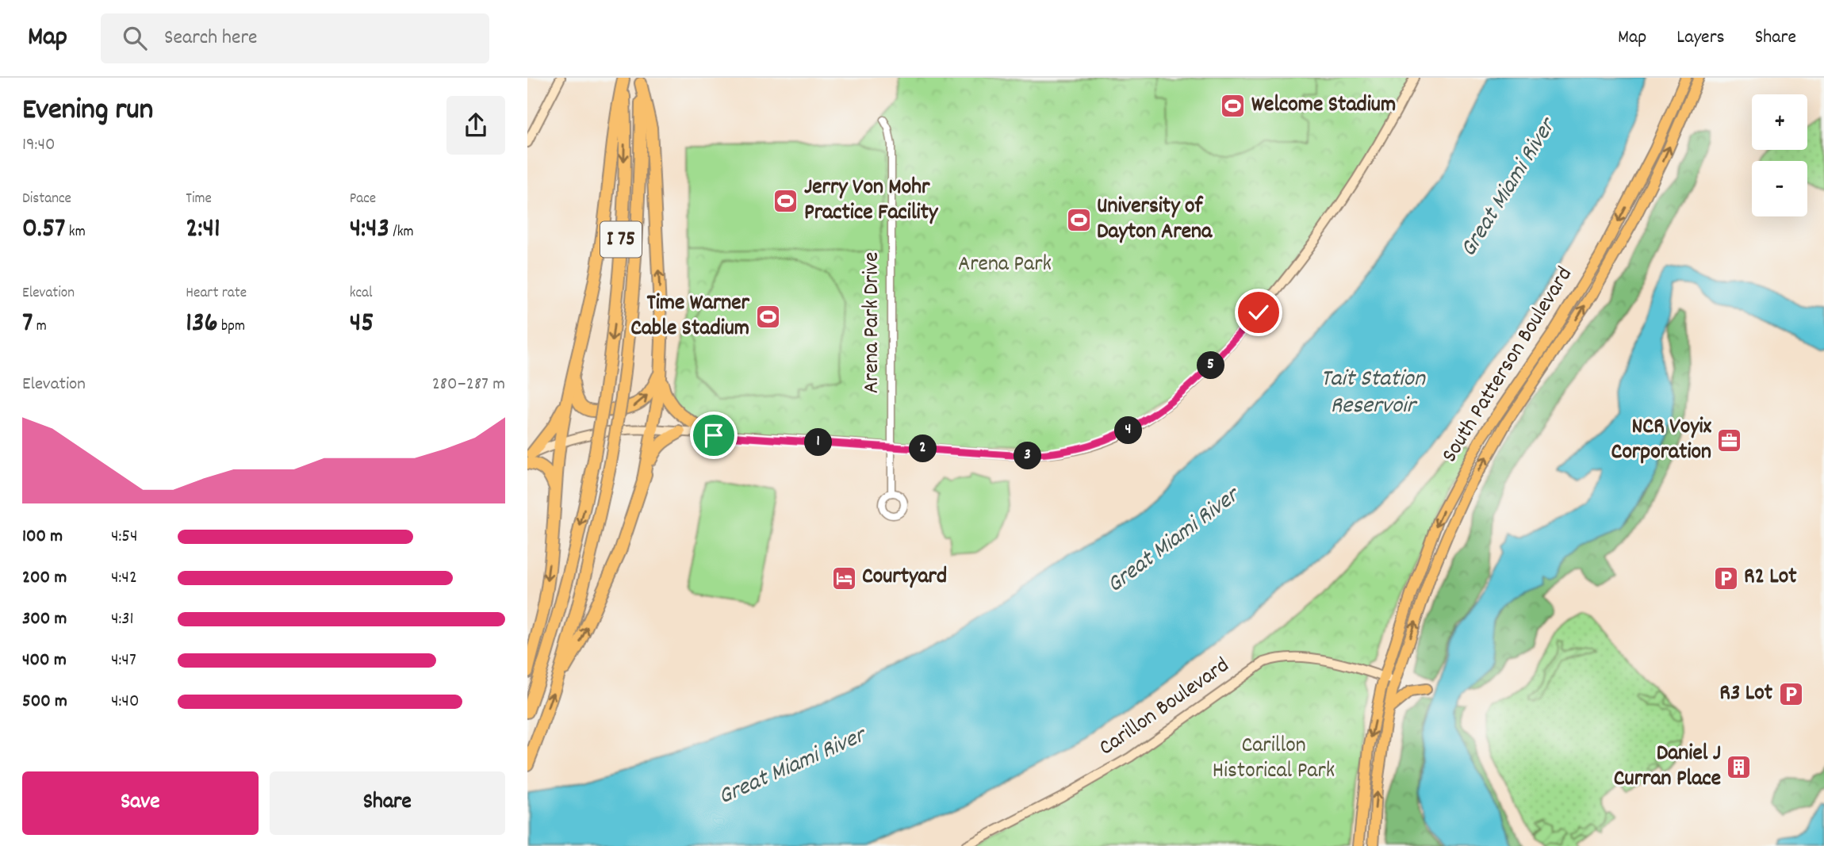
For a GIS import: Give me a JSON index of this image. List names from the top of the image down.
{
  "streets": {
    "highway": ["I 75"],
    "main road": ["South Patterson Boulevard", "Carillon Boulevard"],
    "street": ["Arena Park Drive"]
  },
  "crossings": [
    ["South Patterson Boulevard", "Carillon Boulevard"]
  ],
  "water": ["Great Miami River", "Tait Station Reservoir"],
  "parks": ["Arena Park", "Carillon Historical Park"],
  "places": {
    "sports": [
      "Welcome Stadium",
      "Jerry Von Mohr Practice Facility",
      "University of Dayton Arena",
      "Time Warner Cable Stadium"
    ],
    "office": ["NCR Voyix Corporation"],
    "hotel": ["Courtyard"],
    "parking": ["R2 Lot", "R3 Lot"],
    "building": ["Daniel J Curran Place"]
  },
  "page": {
    "header": "Map",
    "search": "Search here",
    "nav": ["Map", "Layers", "Share"],
    "heading": ["Evening run", "19:40"],
    "map_buttons": ["+", "−"],
    "stats": [
      ["Distance", "0.57 km"],
      ["Time", "2:41"],
      ["Pace", "4:43 /km"],
      ["Elevation", "7 m"],
      ["Heart rate", "136 bpm"],
      ["kcal", "45"]
    ],
    "pins": [
      "5",
      "4",
      "1",
      "2",
      "3"
    ],
    "chart": ["Elevation", "280–287 m"],
    "list": [
      {
        "name": "100 m",
        "note": "4:54"
      },
      {
        "name": "200 m",
        "note": "4:42"
      },
      {
        "name": "300 m",
        "note": "4:31"
      },
      {
        "name": "400 m",
        "note": "4:47"
      },
      {
        "name": "500 m",
        "note": "4:40"
      }
    ],
    "buttons": ["Save", "Share"]
  }
}
